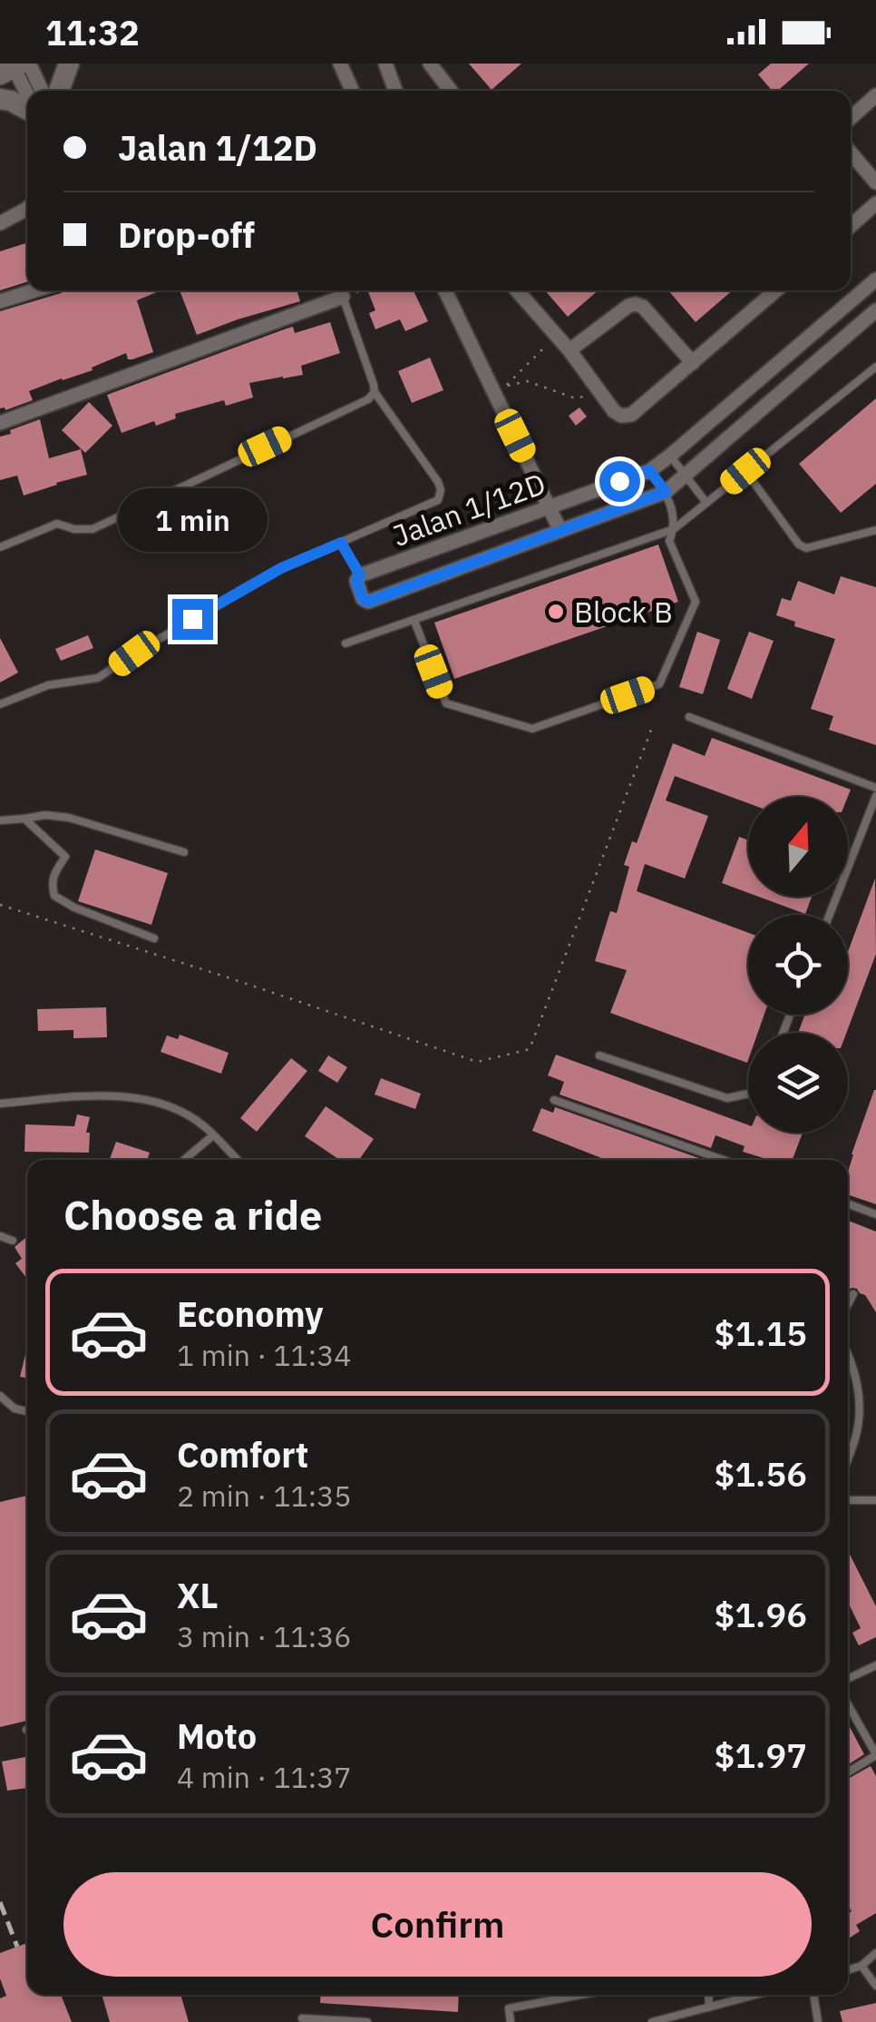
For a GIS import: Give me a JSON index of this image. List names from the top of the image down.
{
  "streets": {
    "street": ["Jalan 1/12D"]
  },
  "places": ["Block B"],
  "north": "top",
  "page": {
    "status": "11:32",
    "banner": ["Jalan 1/12D", "Drop-off"],
    "bubble": "1 min",
    "heading": "Choose a ride",
    "list": [
      {
        "name": "Economy",
        "note": "1 min · 11:34",
        "value": "$1.15"
      },
      {
        "name": "Comfort",
        "note": "2 min · 11:35",
        "value": "$1.56"
      },
      {
        "name": "XL",
        "note": "3 min · 11:36",
        "value": "$1.96"
      },
      {
        "name": "Moto",
        "note": "4 min · 11:37",
        "value": "$1.97"
      }
    ],
    "buttons": "Confirm"
  }
}
